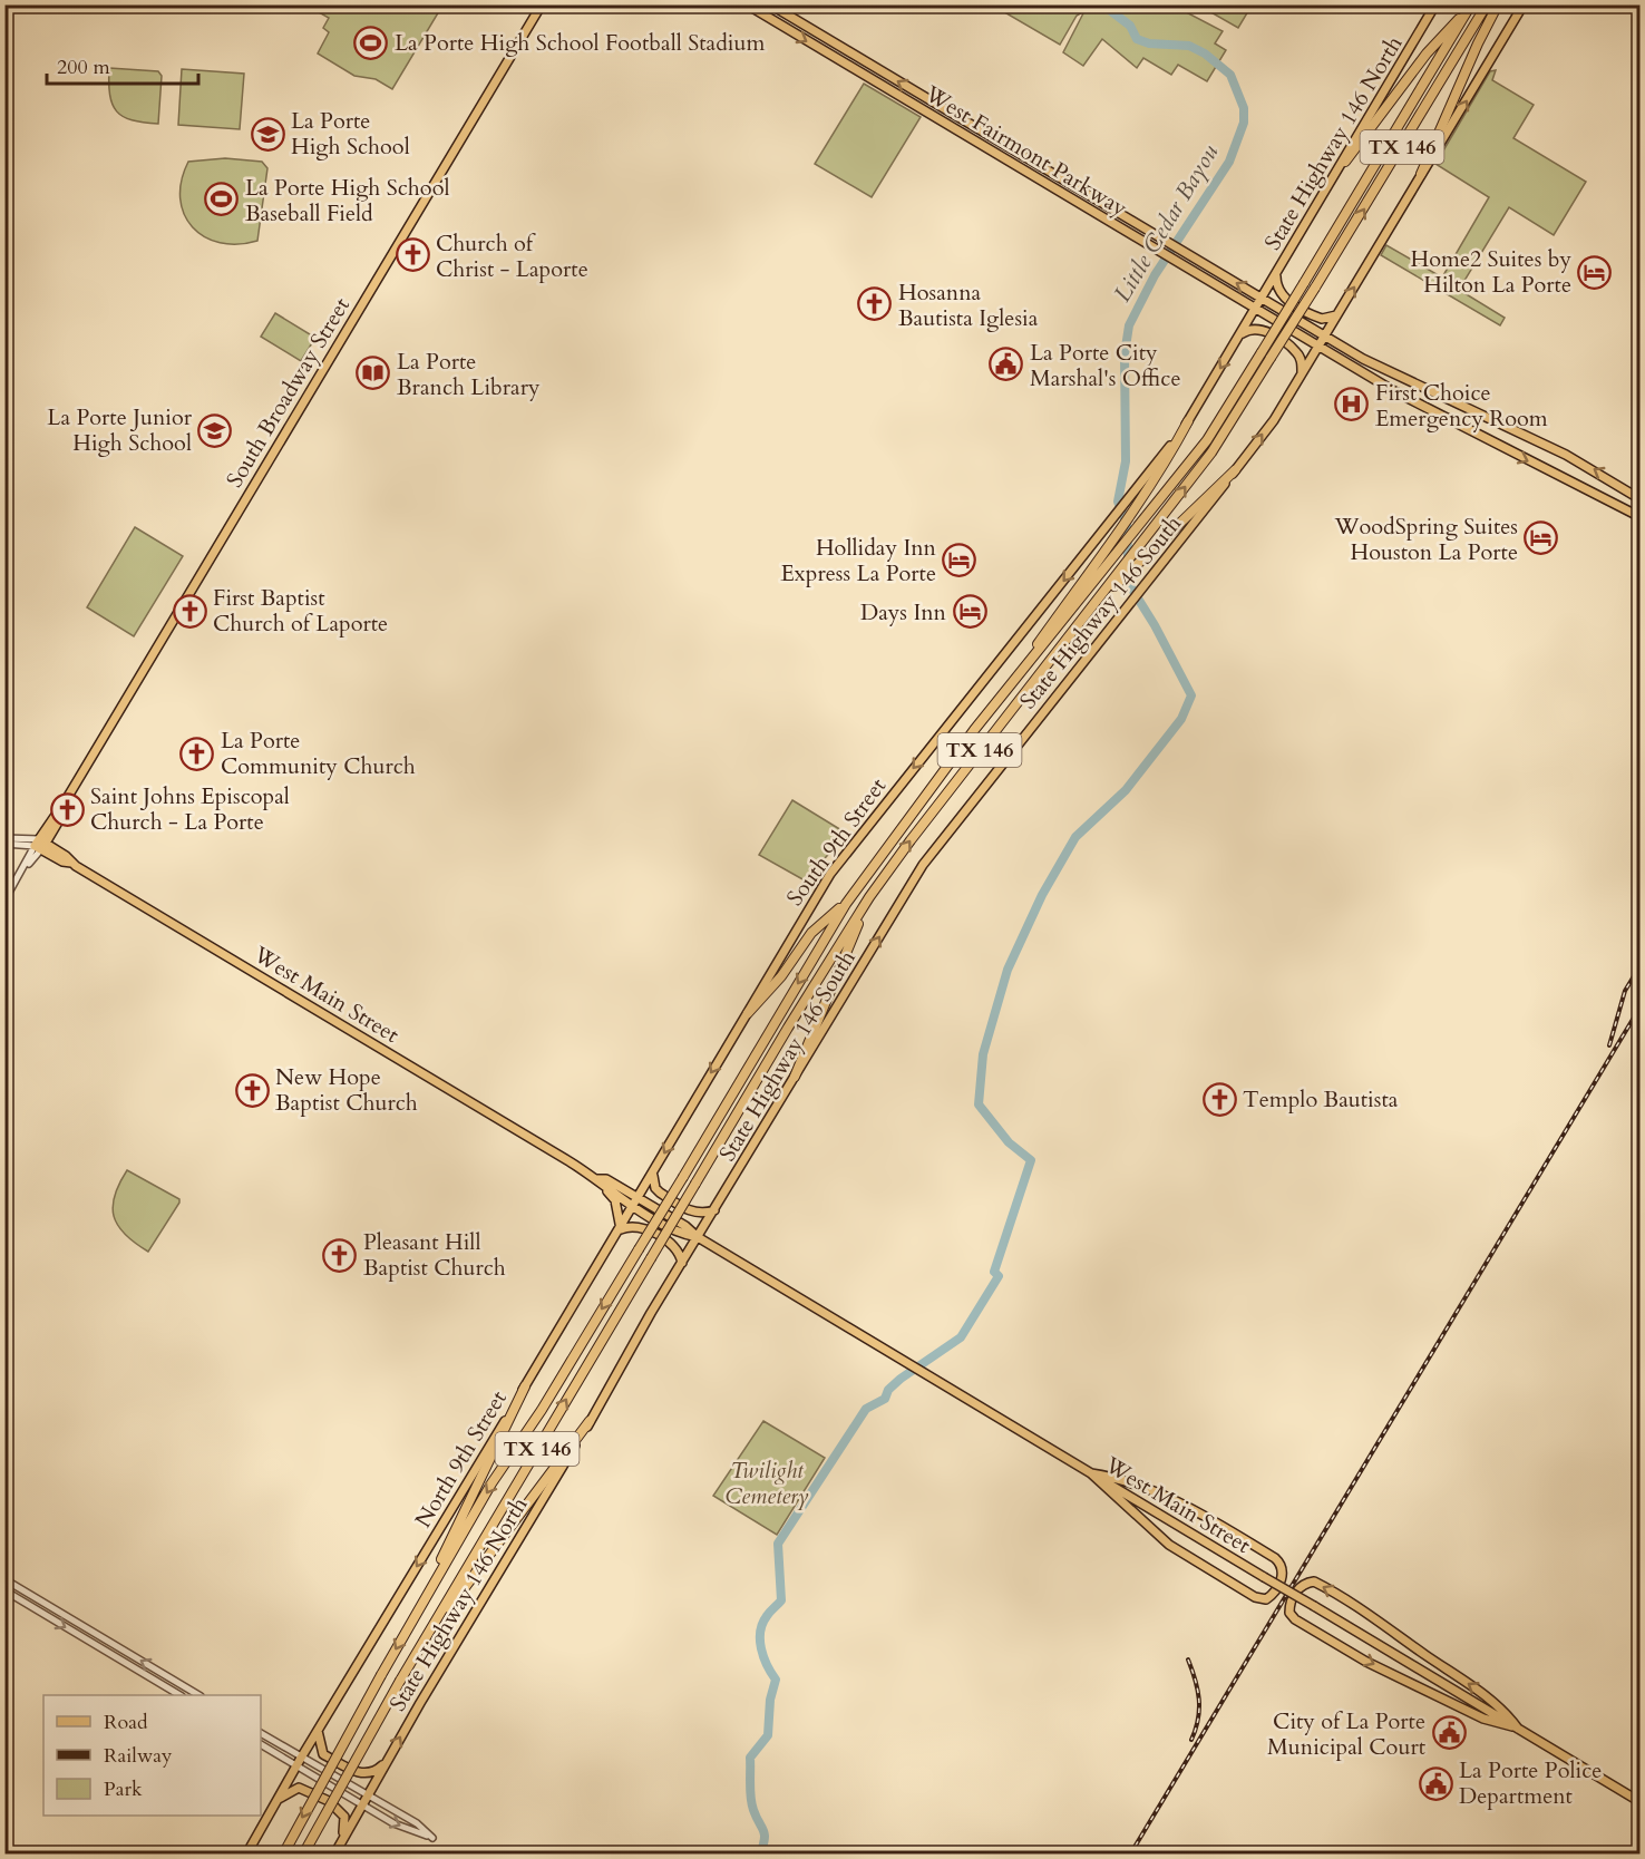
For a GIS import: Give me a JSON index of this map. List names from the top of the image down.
{
  "streets": {
    "highway": ["TX 146"],
    "main road": [
      "State Highway 146 North",
      "West Fairmont Parkway",
      "South Broadway Street",
      "State Highway 146 South",
      "South 9th Street",
      "West Main Street",
      "North 9th Street"
    ]
  },
  "crossings": [
    ["State Highway 146 North", "West Fairmont Parkway"],
    ["State Highway 146 North", "State Highway 146 South"],
    ["State Highway 146 North", "West Main Street"],
    ["West Fairmont Parkway", "State Highway 146 South"],
    ["South Broadway Street", "West Main Street"],
    ["State Highway 146 South", "West Main Street"],
    ["South 9th Street", "West Main Street"],
    ["South 9th Street", "North 9th Street"],
    ["West Main Street", "North 9th Street"]
  ],
  "one_way": [
    "State Highway 146 North",
    "State Highway 146 South",
    "South 9th Street",
    "North 9th Street"
  ],
  "water": ["Little Cedar Bayou"],
  "parks": ["Twilight Cemetery"],
  "places": {
    "sports": ["La Porte High School Football Stadium", "La Porte High School Baseball Field"],
    "school or university": ["La Porte High School", "La Porte Junior High School"],
    "church": [
      "Church of Christ - Laporte",
      "Hosanna Bautista Iglesia",
      "First Baptist Church of Laporte",
      "La Porte Community Church",
      "Saint Johns Episcopal Church - La Porte",
      "New Hope Baptist Church",
      "Templo Bautista",
      "Pleasant Hill Baptist Church"
    ],
    "hotel": [
      "Home2 Suites by Hilton La Porte",
      "WoodSpring Suites Houston La Porte",
      "Holliday Inn Express La Porte",
      "Days Inn"
    ],
    "public building": ["La Porte City Marshal's Office", "City of La Porte Municipal Court", "La Porte Police Department"],
    "library": ["La Porte Branch Library"],
    "hospital": ["First Choice Emergency Room"]
  },
  "legend": ["Road", "Railway", "Park"],
  "scale_bar": "200 m"
}
